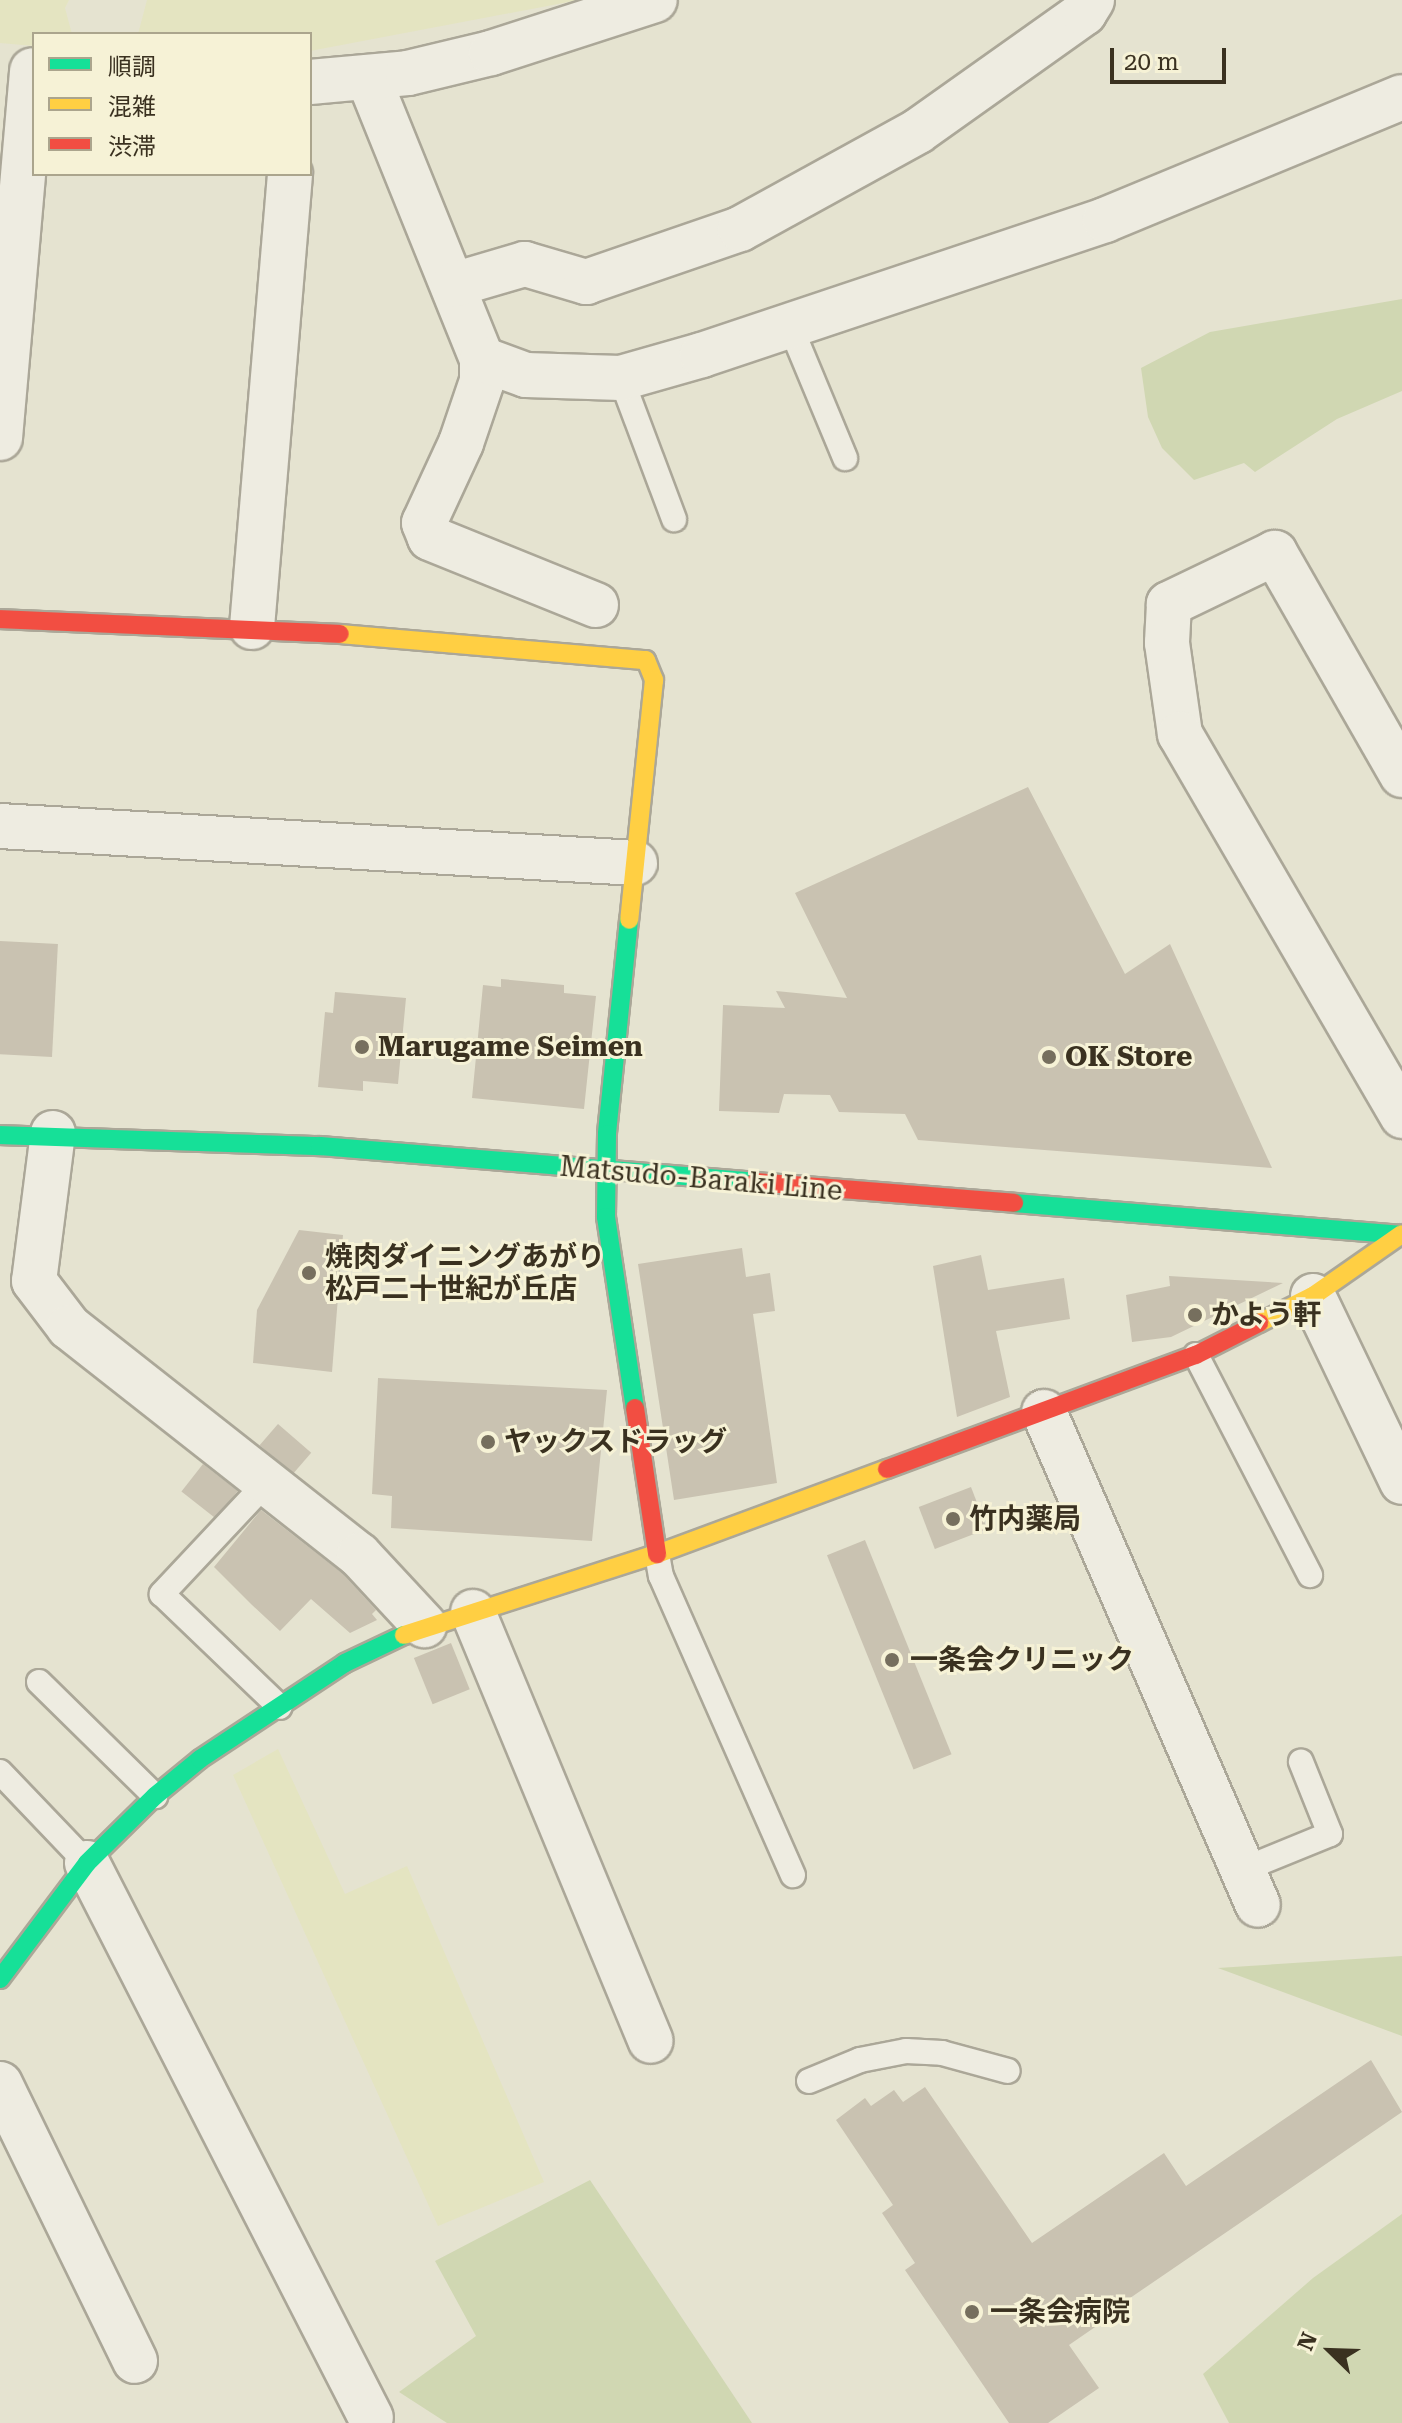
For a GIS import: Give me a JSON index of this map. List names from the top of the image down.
{
  "streets": {
    "street": ["Matsudo-Baraki Line"]
  },
  "places": [
    "Marugame Seimen",
    "OK Store",
    "焼肉ダイニングあがり 松戸二十世紀が丘店",
    "かよう軒",
    "ヤックスドラッグ",
    "竹内薬局",
    "一条会クリニック",
    "一条会病院"
  ],
  "legend": ["順調", "混雑", "渋滞"],
  "scale_bar": "20 m",
  "north": "top left"
}
